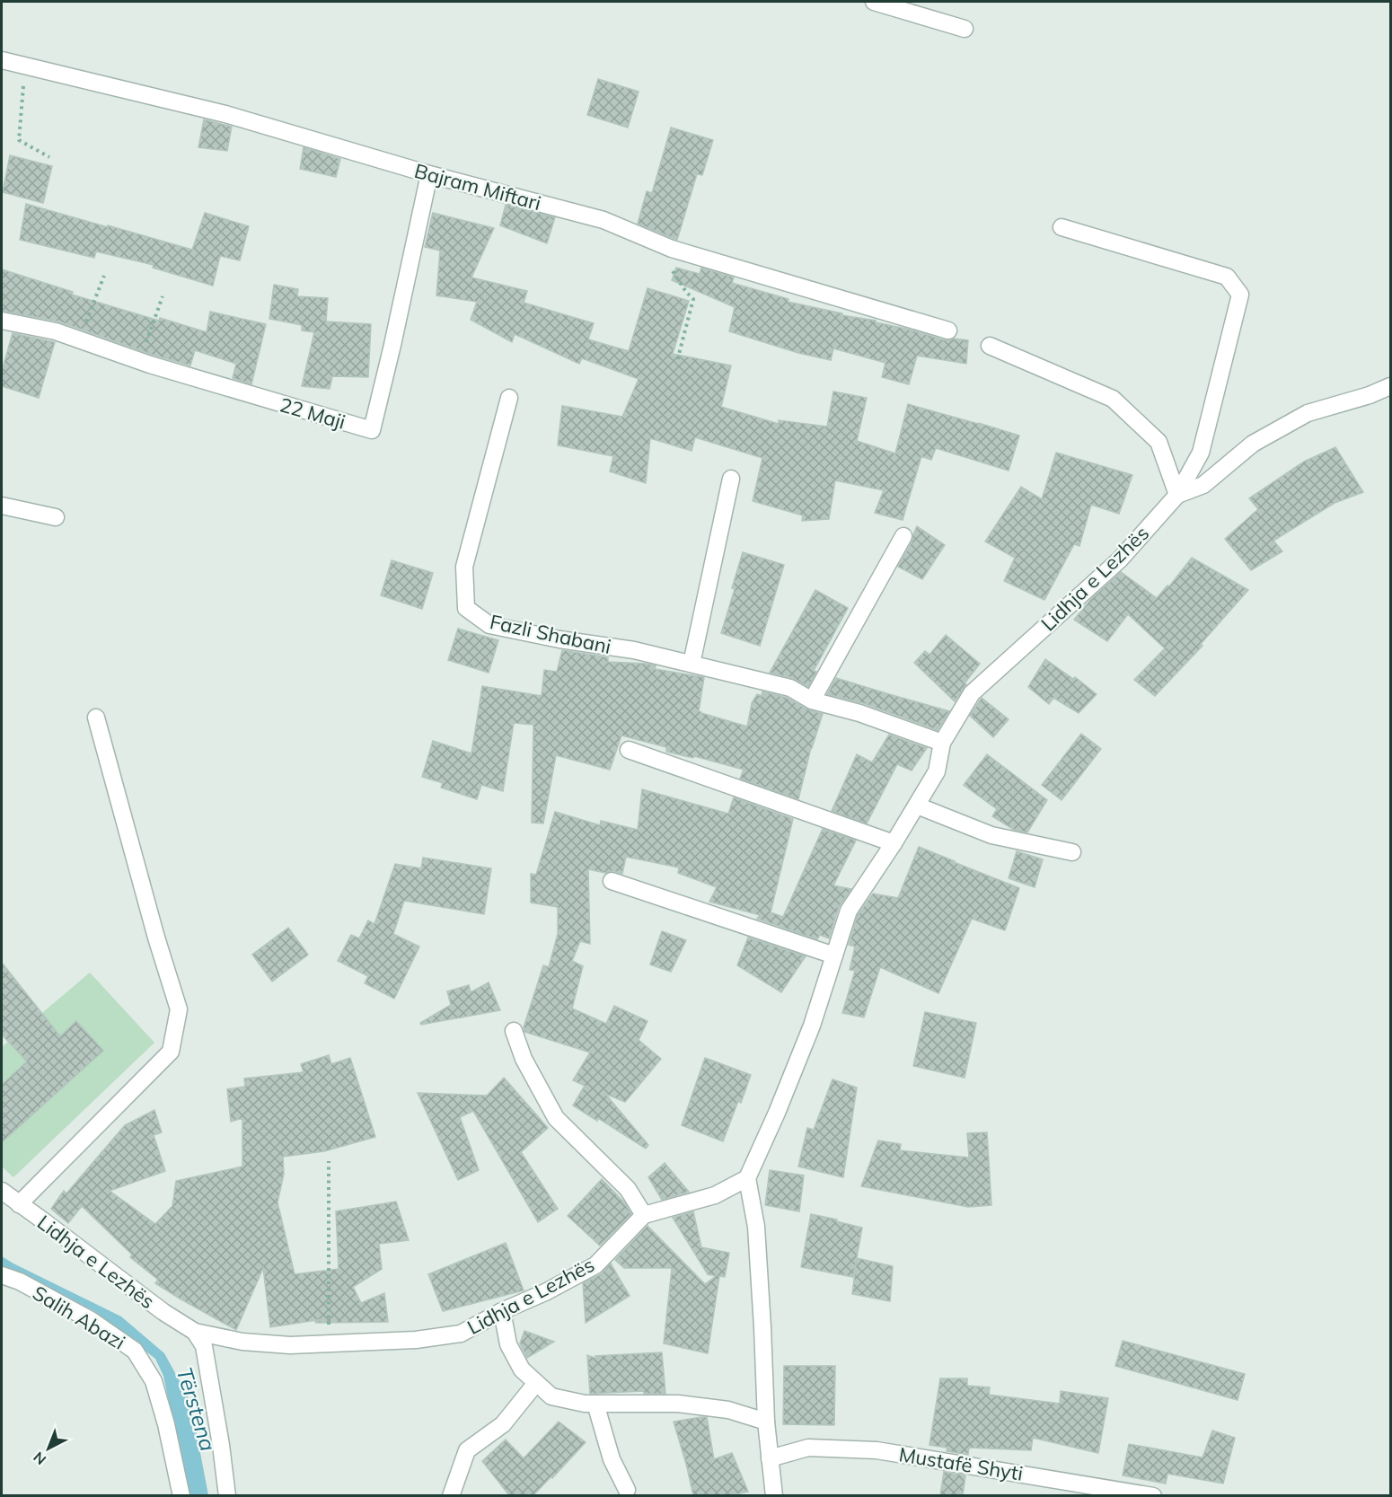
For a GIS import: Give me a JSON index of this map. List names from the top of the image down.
{
  "streets": {
    "street": [
      "Bajram Miftari",
      "22 Maji",
      "Lidhja e Lezhës",
      "Fazli Shabani",
      "Salih Abazi",
      "Mustafë Shyti"
    ]
  },
  "crossings": [
    ["Bajram Miftari", "22 Maji"],
    ["Lidhja e Lezhës", "Fazli Shabani"]
  ],
  "water": ["Tërstena"],
  "north": "bottom left"
}
